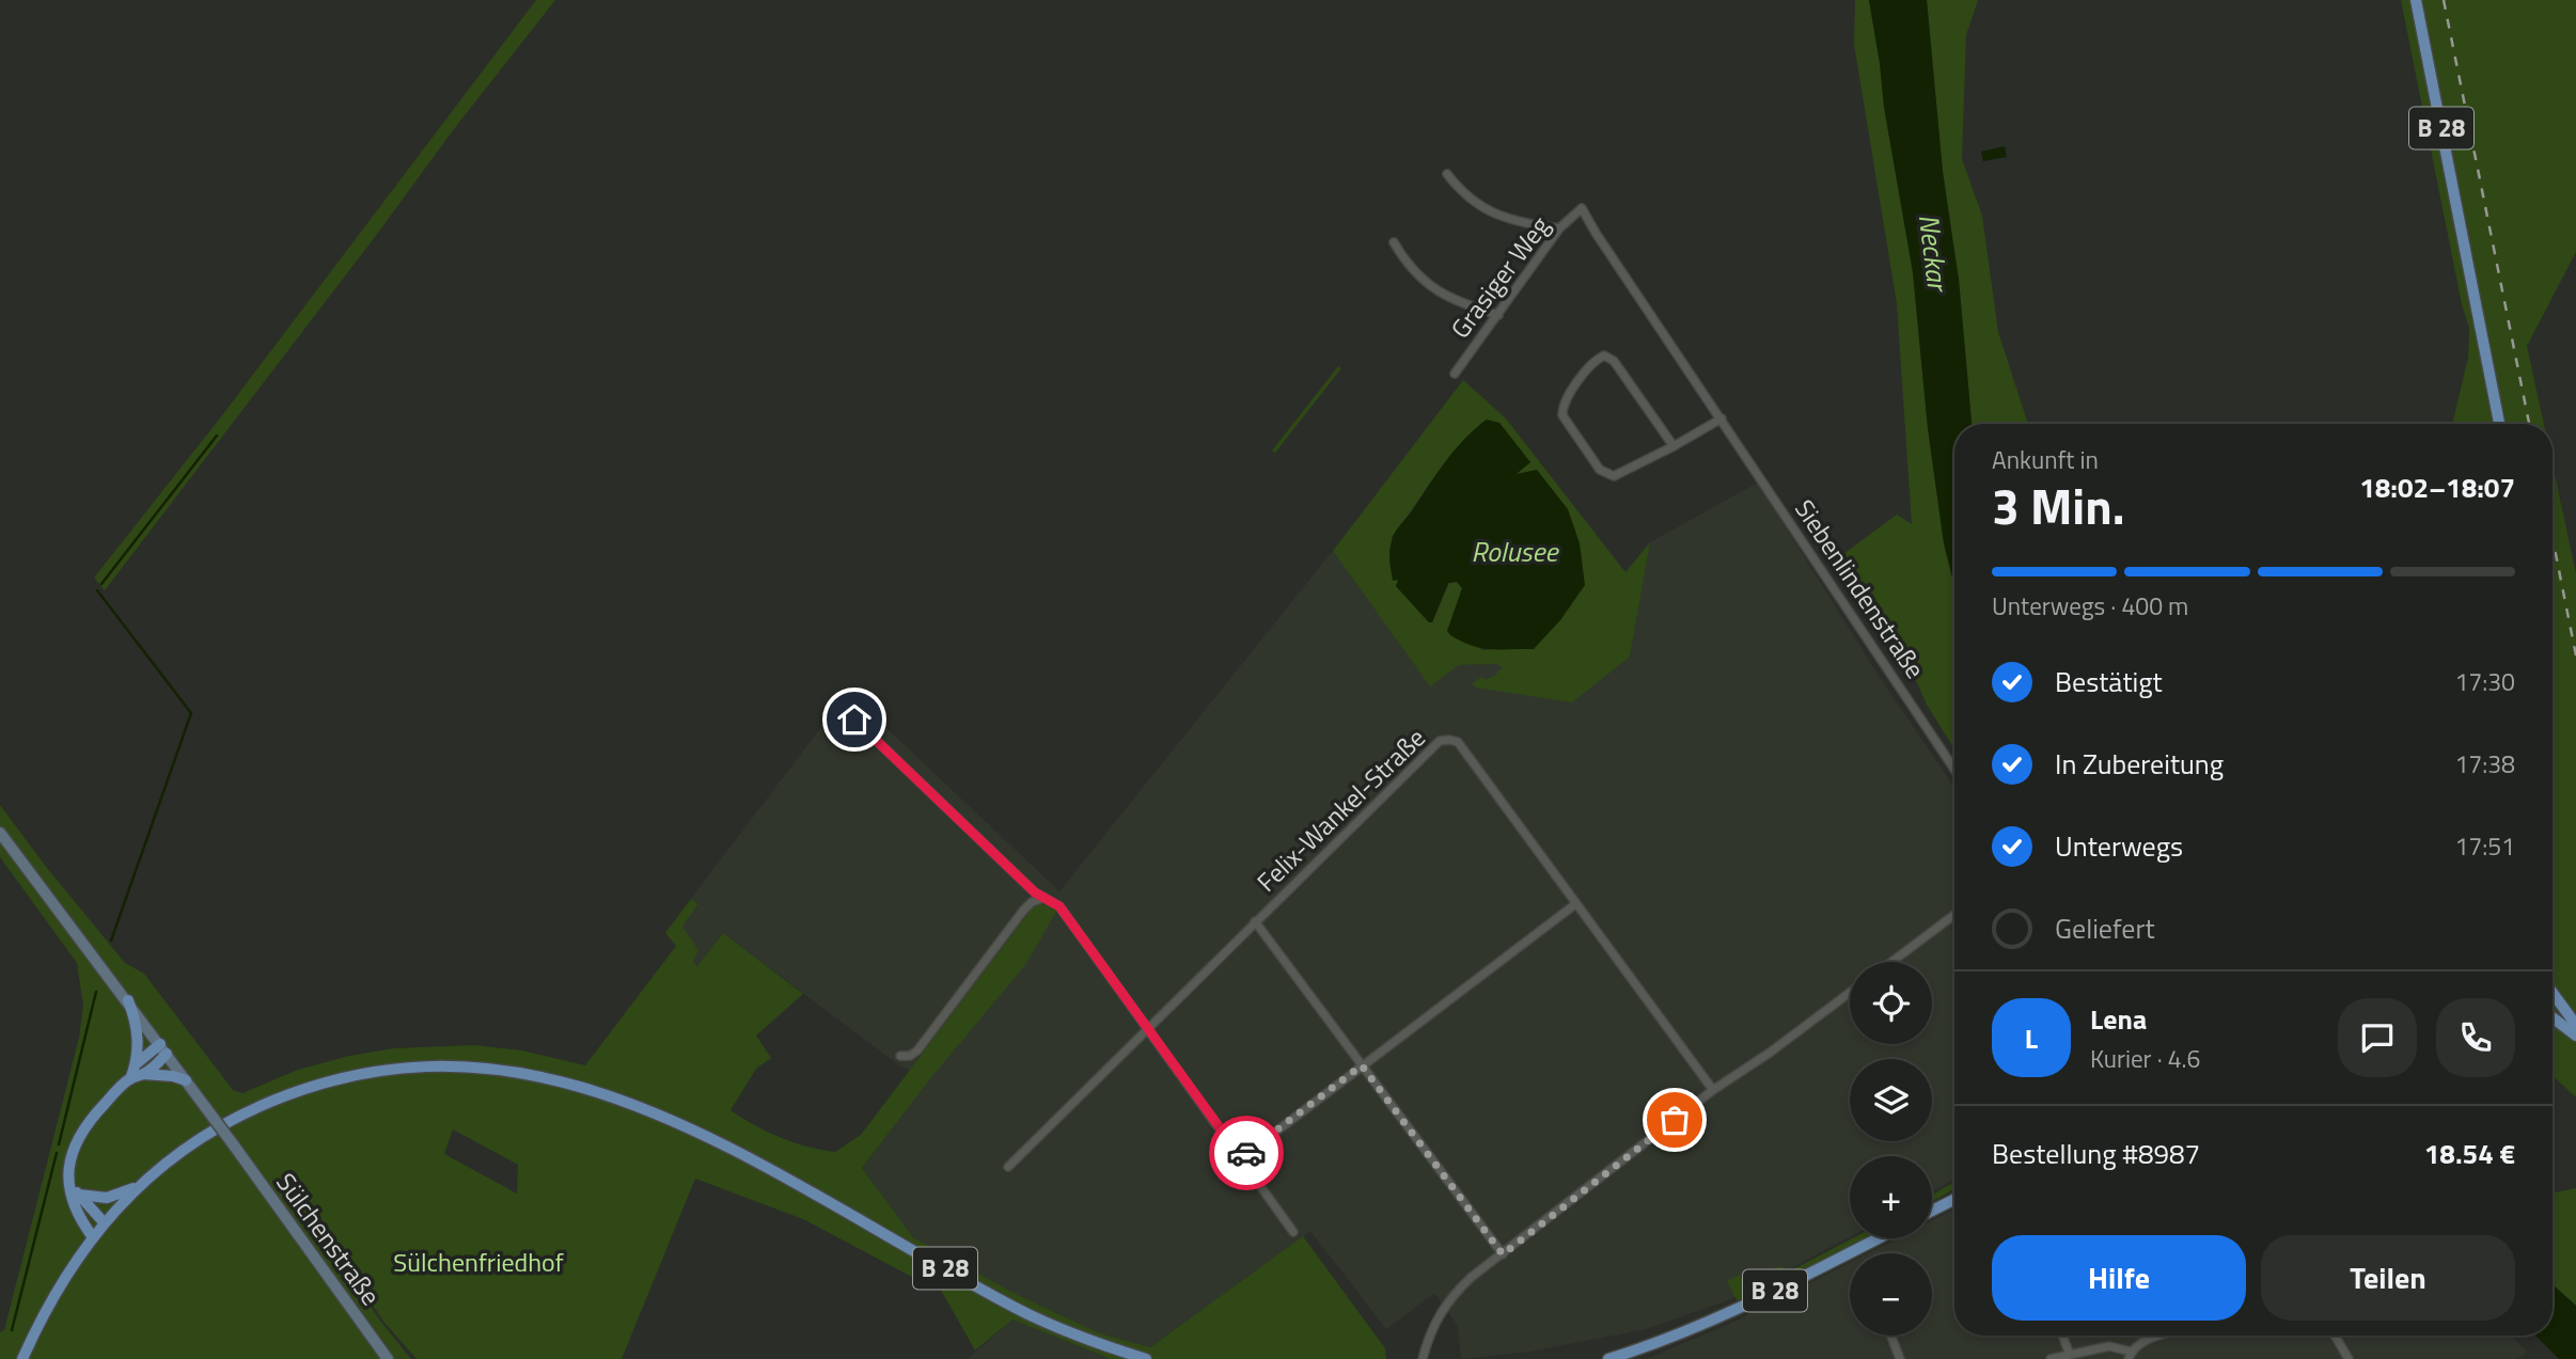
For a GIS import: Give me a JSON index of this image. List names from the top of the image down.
{
  "streets": {
    "main road": ["B 28", "Sülchenstraße"],
    "street": ["Grasiger Weg", "Siebenlindenstraße", "Felix-Wankel-Straße"]
  },
  "crossings": [
    ["Grasiger Weg", "Siebenlindenstraße"]
  ],
  "water": ["Neckar", "Rolusee"],
  "parks": ["Sülchenfriedhof"],
  "page": {
    "heading": ["3 Min.", "Ankunft in", "18:02–18:07"],
    "panel": [
      "Lena",
      "Kurier · 4.6",
      "Bestellung #8987",
      "18.54 €"
    ],
    "bar": "Unterwegs · 400 m",
    "list": [
      ["Bestätigt", "17:30"],
      ["In Zubereitung", "17:38"],
      ["Unterwegs", "17:51"],
      "Geliefert"
    ],
    "map_buttons": ["+", "−"],
    "round": "L",
    "buttons": ["Hilfe", "Teilen"]
  }
}
